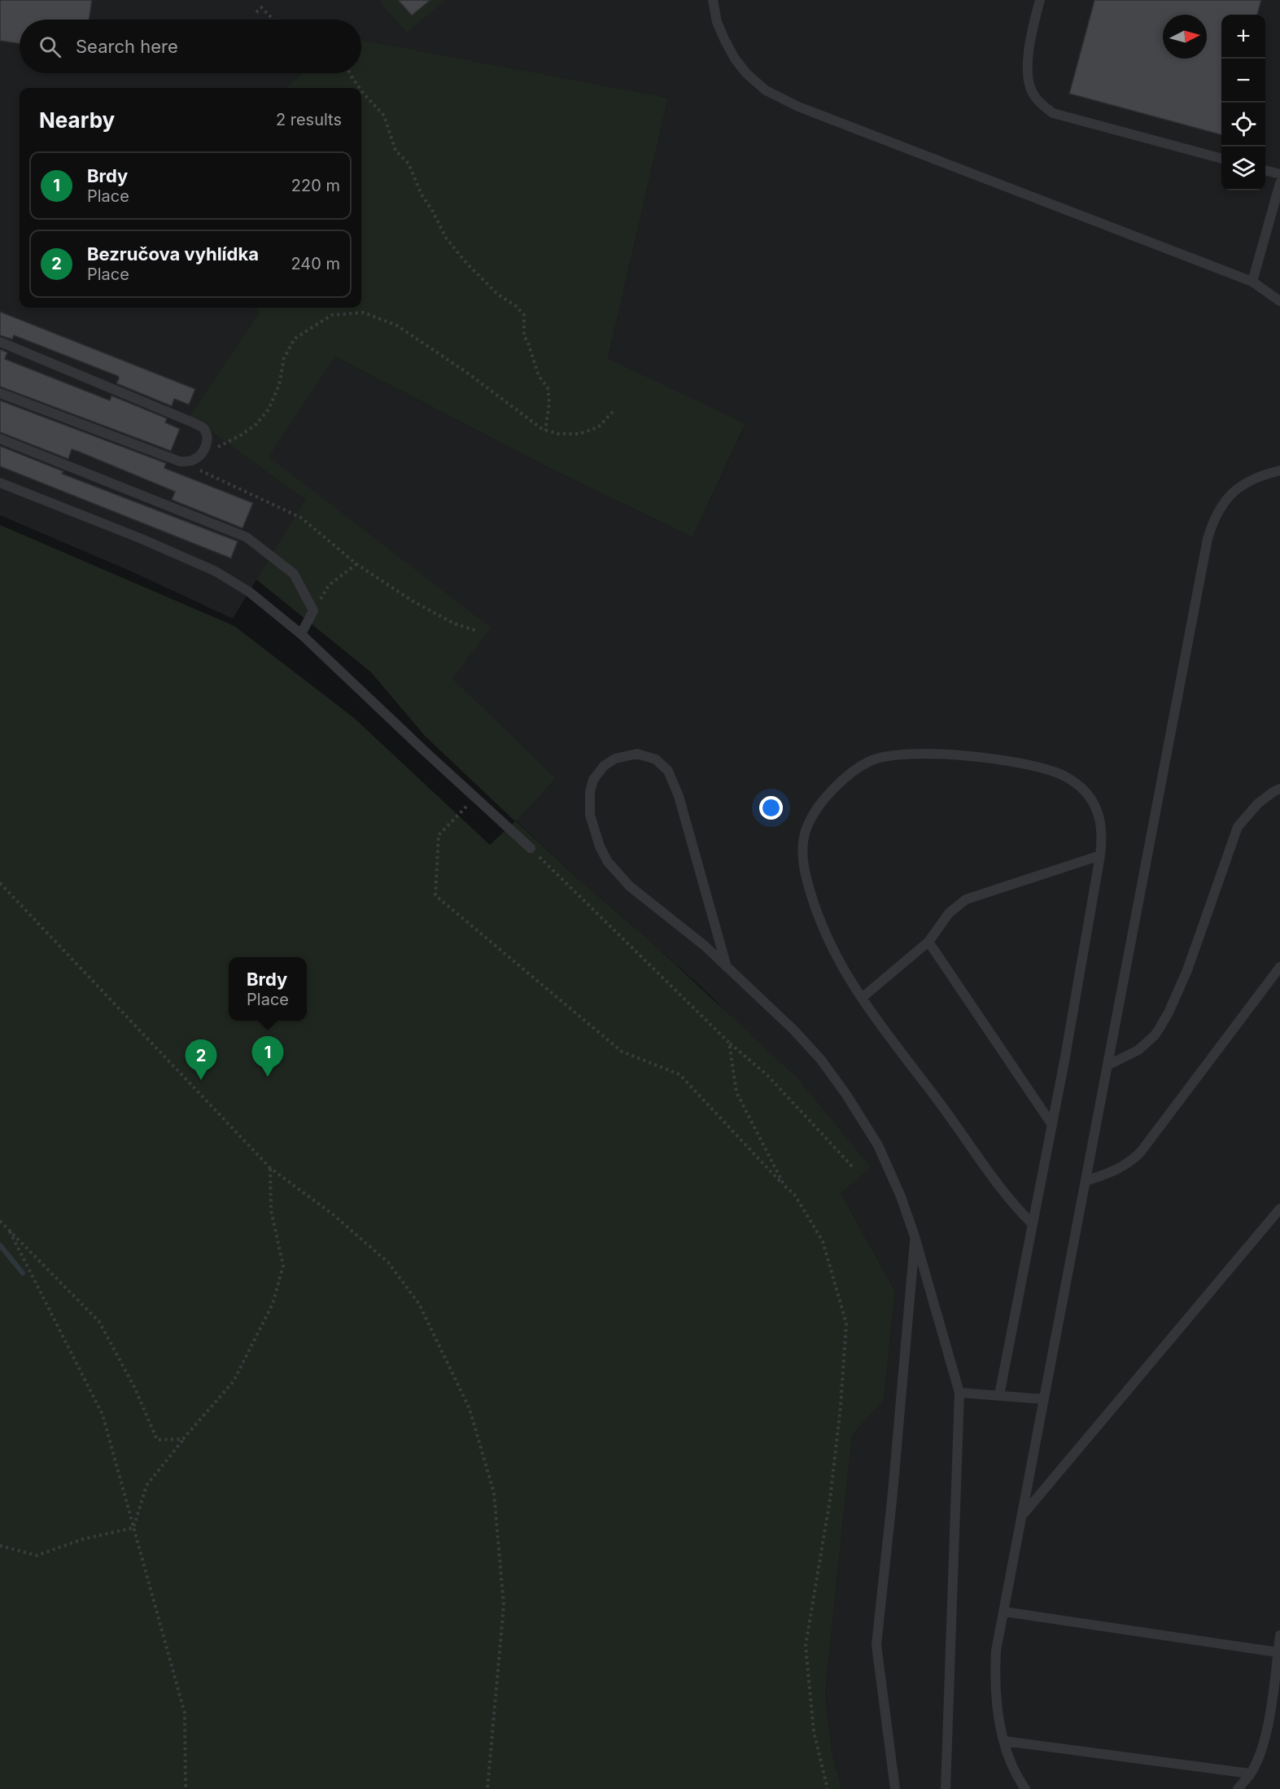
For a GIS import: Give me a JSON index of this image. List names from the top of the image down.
{
  "north": "right",
  "page": {
    "map_buttons": ["+", "−"],
    "search": "Search here",
    "heading": ["Nearby", "2 results"],
    "list": [
      {
        "mark": "1",
        "name": "Brdy",
        "note": "Place",
        "value": "220 m"
      },
      {
        "mark": "2",
        "name": "Bezručova vyhlídka",
        "note": "Place",
        "value": "240 m"
      }
    ],
    "popup": ["Brdy", "Place"],
    "pins": ["1", "2"]
  }
}
